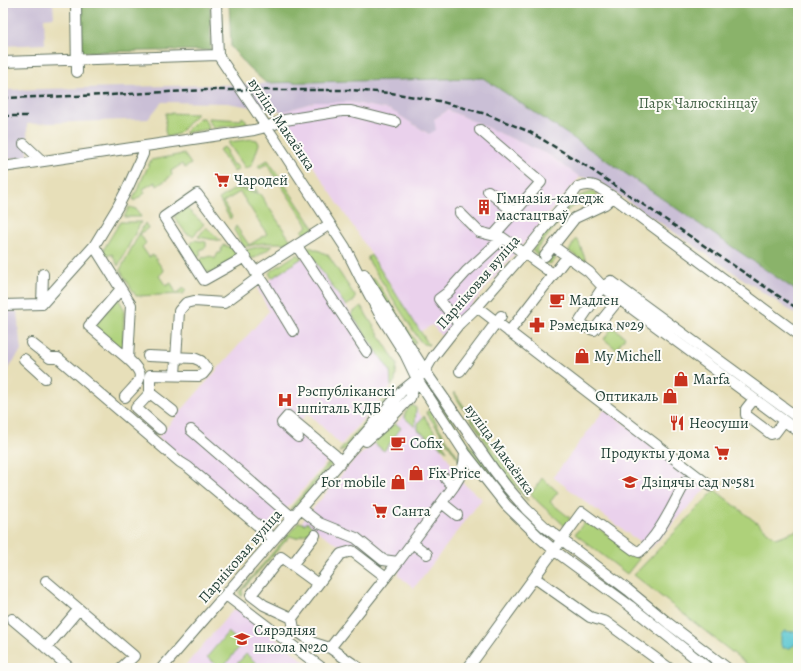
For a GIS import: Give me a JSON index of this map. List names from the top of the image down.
{
  "streets": {
    "street": ["вуліца Макаёнка", "Парніковая вуліца"]
  },
  "crossings": [
    ["вуліца Макаёнка", "Парніковая вуліца"]
  ],
  "parks": ["Парк Чалюскінцаў"],
  "places": {
    "supermarket": ["Чародей", "Продукты у дома", "Санта"],
    "building": ["Гімназія-каледж мастацтваў"],
    "cafe": ["Мадлен", "Cofix"],
    "pharmacy": ["Рэмедыка №29"],
    "shop": [
      "My Michell",
      "Marfa",
      "Оптикаль",
      "Fix Price",
      "For mobile"
    ],
    "hospital": ["Рэспубліканскі шпіталь КДБ"],
    "restaurant": ["Неосуши"],
    "school or university": ["Дзіцячы сад №581", "Сярэдняя школа №20"]
  }
}
